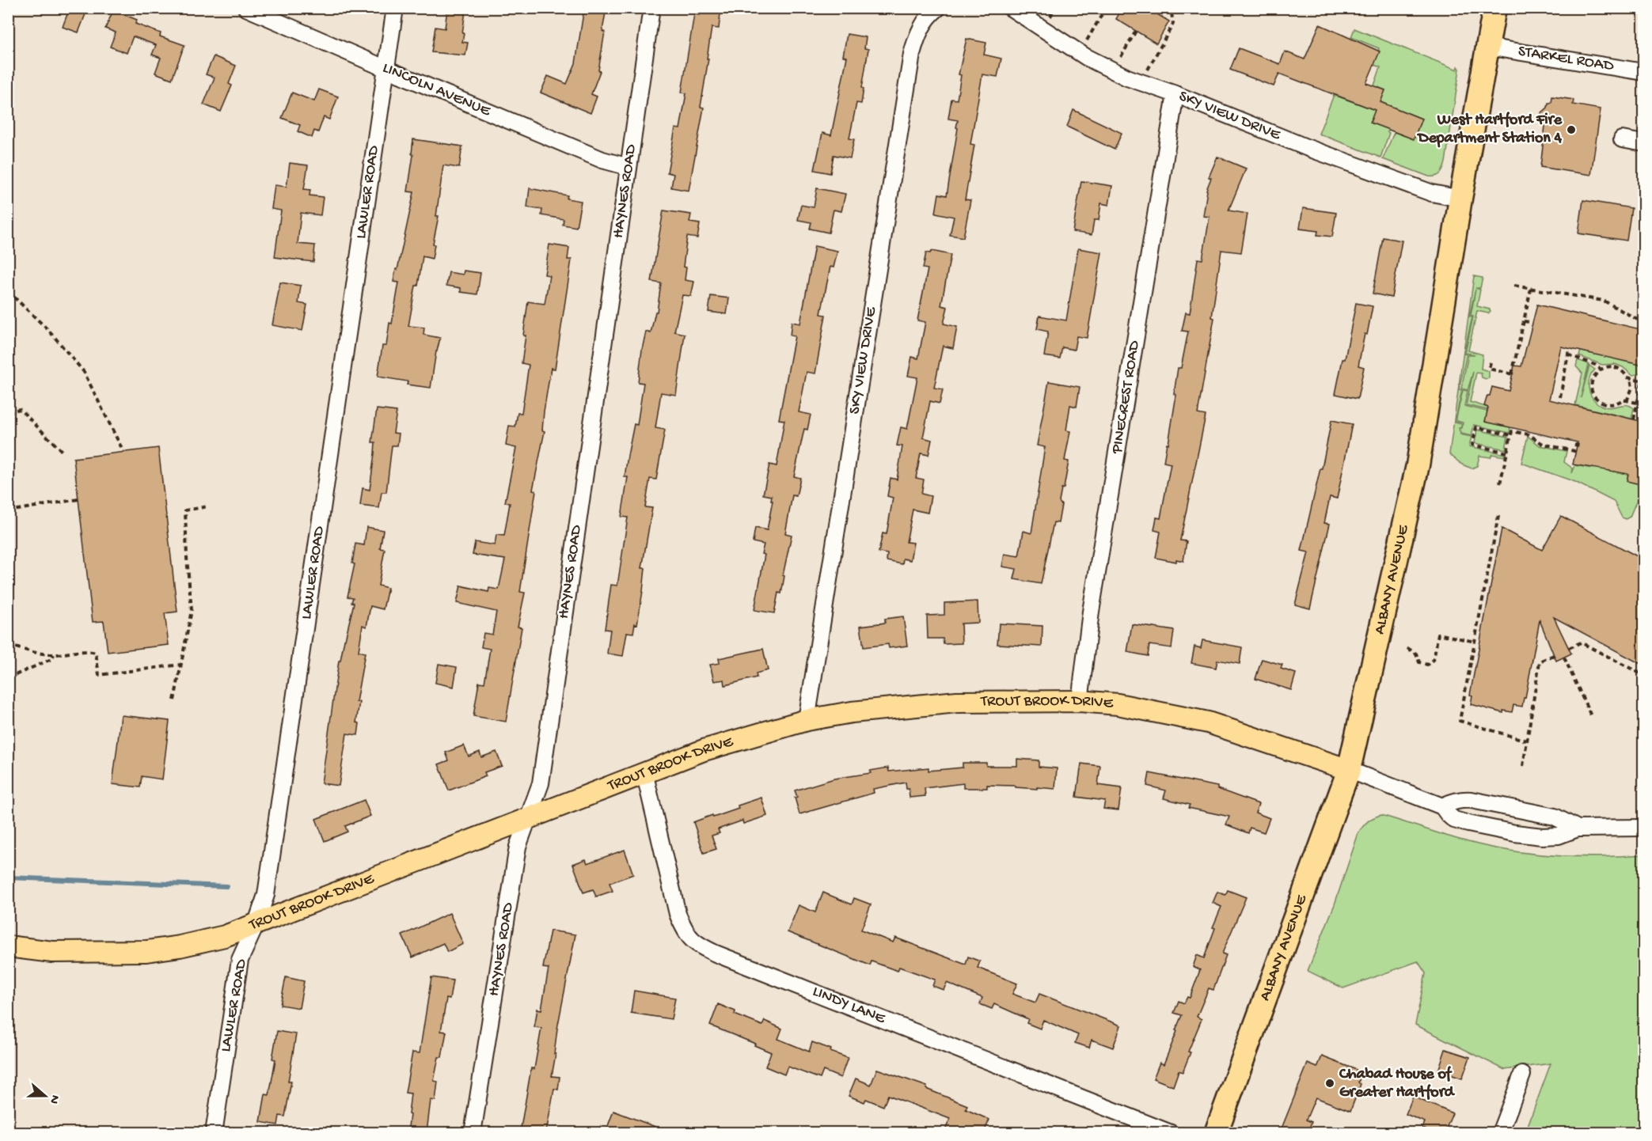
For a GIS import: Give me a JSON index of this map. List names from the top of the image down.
{
  "streets": {
    "highway": ["ALBANY AVENUE"],
    "main road": ["TROUT BROOK DRIVE"],
    "street": [
      "STARKEL ROAD",
      "LINCOLN AVENUE",
      "SKY VIEW DRIVE",
      "HAYNES ROAD",
      "LAWLER ROAD",
      "PINECREST ROAD",
      "LINDY LANE"
    ]
  },
  "crossings": [
    ["STARKEL ROAD", "ALBANY AVENUE"],
    ["LINCOLN AVENUE", "HAYNES ROAD"],
    ["LINCOLN AVENUE", "LAWLER ROAD"],
    ["SKY VIEW DRIVE", "PINECREST ROAD"],
    ["SKY VIEW DRIVE", "ALBANY AVENUE"],
    ["SKY VIEW DRIVE", "TROUT BROOK DRIVE"],
    ["HAYNES ROAD", "TROUT BROOK DRIVE"],
    ["LAWLER ROAD", "TROUT BROOK DRIVE"],
    ["PINECREST ROAD", "TROUT BROOK DRIVE"],
    ["ALBANY AVENUE", "TROUT BROOK DRIVE"],
    ["TROUT BROOK DRIVE", "LINDY LANE"]
  ],
  "places": ["West Hartford Fire Department Station 4", "Chabad House of Greater Hartford"],
  "north": "right"
}
